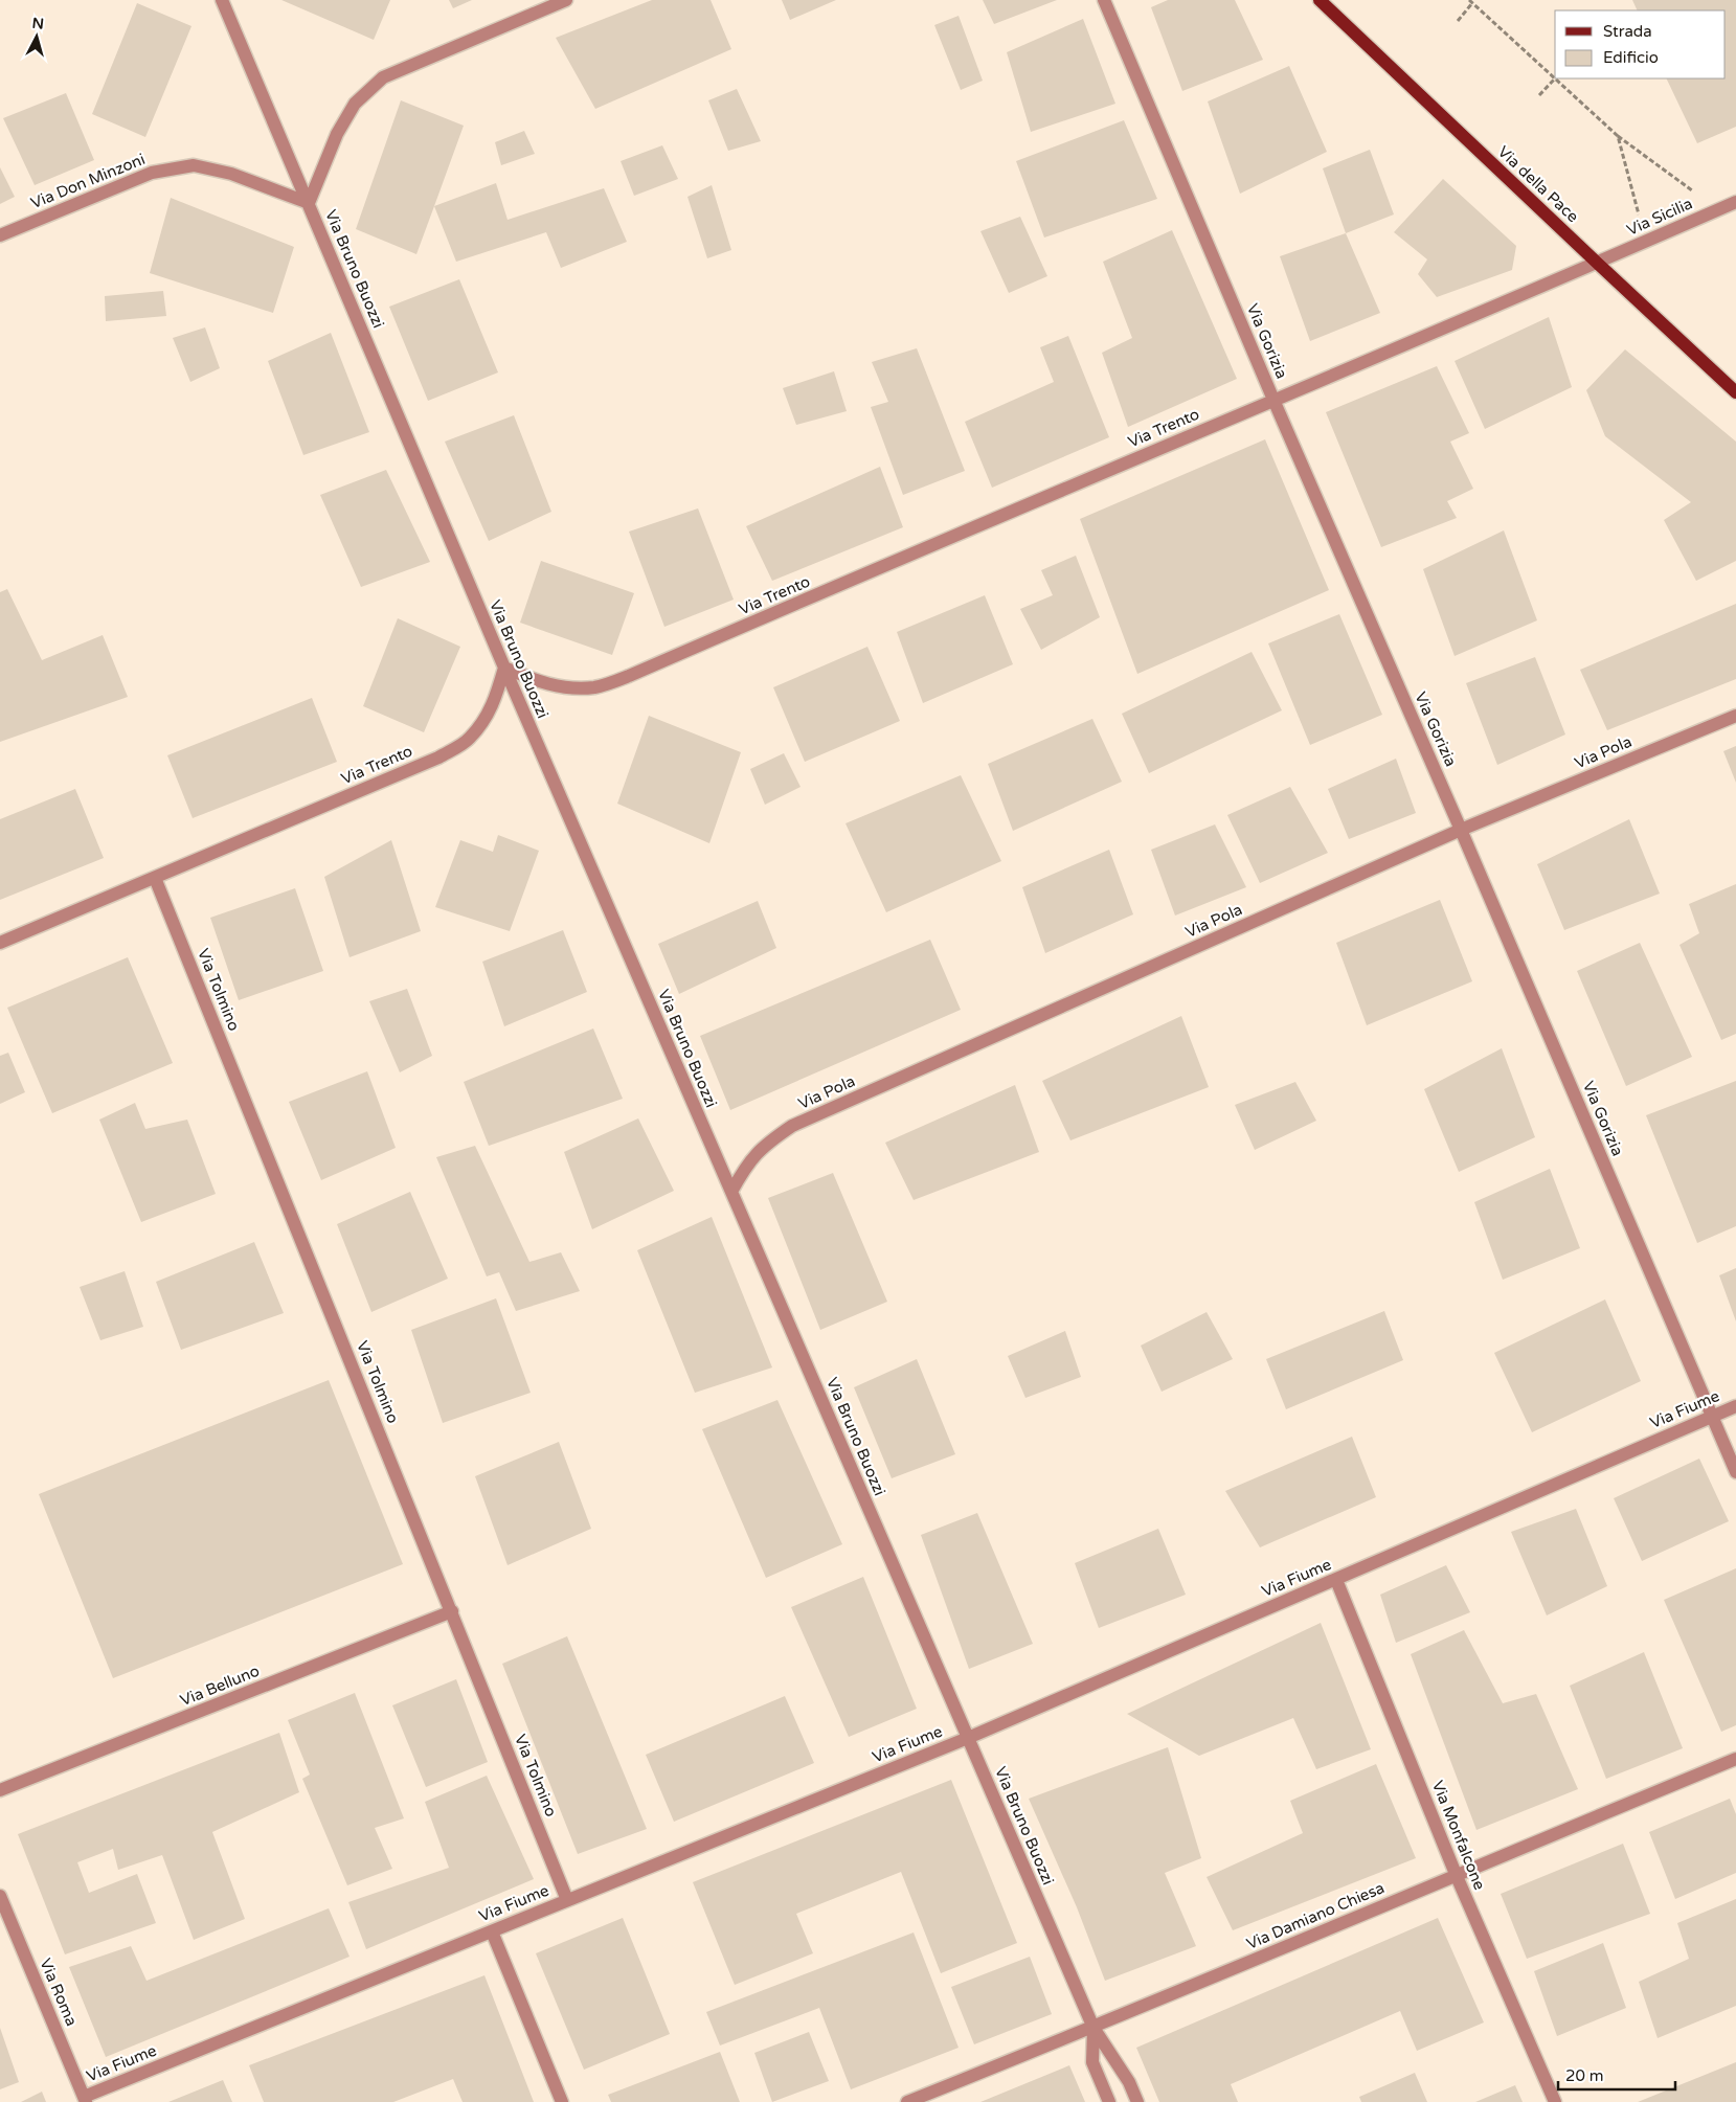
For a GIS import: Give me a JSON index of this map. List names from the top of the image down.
{
  "streets": {
    "main road": ["Via della Pace"],
    "street": [
      "Via Don Minzoni",
      "Via Sicilia",
      "Via Bruno Buozzi",
      "Via Gorizia",
      "Via Trento",
      "Via Pola",
      "Via Tolmino",
      "Via Fiume",
      "Via Belluno",
      "Via Monfalcone",
      "Via Damiano Chiesa",
      "Via Roma"
    ]
  },
  "crossings": [
    ["Via Don Minzoni", "Via Bruno Buozzi"],
    ["Via della Pace", "Via Sicilia"],
    ["Via della Pace", "Via Trento"],
    ["Via Sicilia", "Via Trento"],
    ["Via Bruno Buozzi", "Via Trento"],
    ["Via Bruno Buozzi", "Via Pola"],
    ["Via Bruno Buozzi", "Via Fiume"],
    ["Via Bruno Buozzi", "Via Damiano Chiesa"],
    ["Via Gorizia", "Via Trento"],
    ["Via Gorizia", "Via Pola"],
    ["Via Gorizia", "Via Fiume"],
    ["Via Trento", "Via Tolmino"],
    ["Via Tolmino", "Via Fiume"],
    ["Via Tolmino", "Via Belluno"],
    ["Via Fiume", "Via Monfalcone"],
    ["Via Fiume", "Via Roma"],
    ["Via Monfalcone", "Via Damiano Chiesa"]
  ],
  "legend": ["Strada", "Edificio"],
  "scale_bar": "20 m",
  "north": "top"
}
